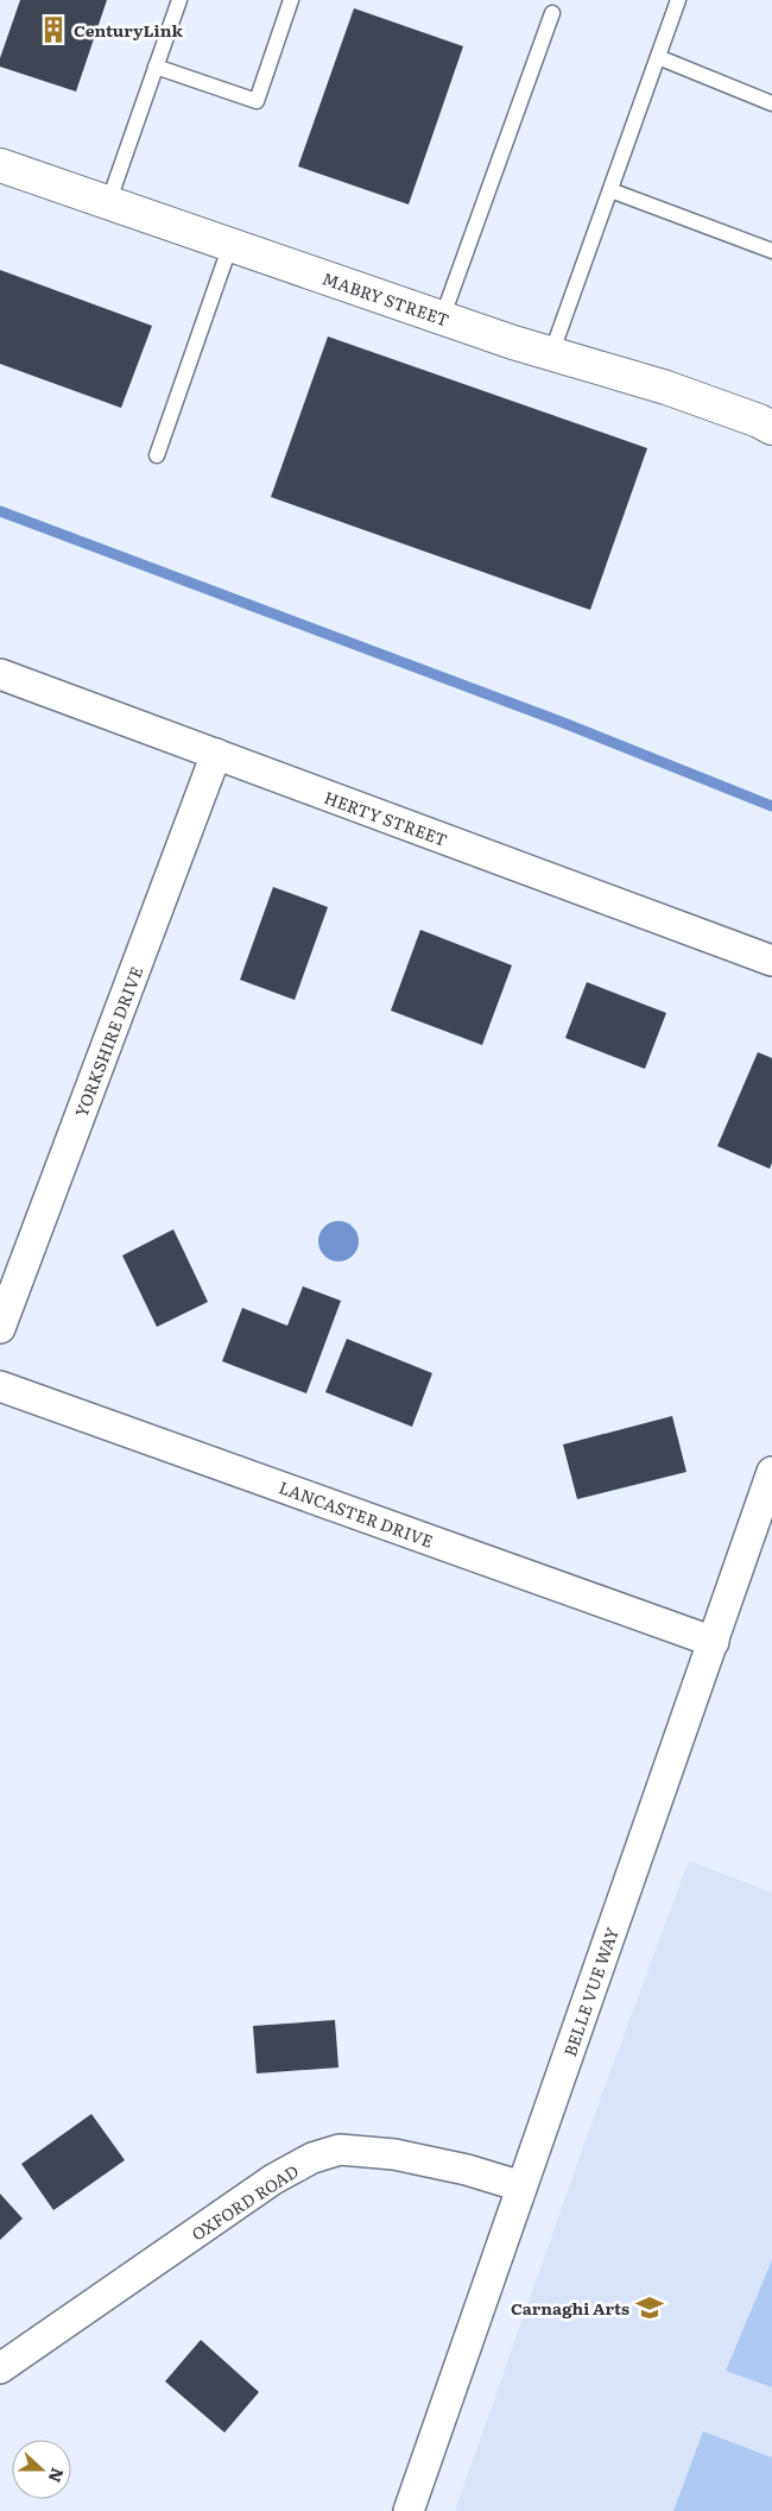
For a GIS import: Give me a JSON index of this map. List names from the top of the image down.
{
  "streets": {
    "street": [
      "MABRY STREET",
      "HERTY STREET",
      "YORKSHIRE DRIVE",
      "LANCASTER DRIVE",
      "BELLE VUE WAY",
      "OXFORD ROAD"
    ]
  },
  "crossings": [
    ["HERTY STREET", "YORKSHIRE DRIVE"],
    ["LANCASTER DRIVE", "BELLE VUE WAY"],
    ["BELLE VUE WAY", "OXFORD ROAD"]
  ],
  "places": {
    "building": ["CenturyLink"],
    "school or university": ["Carnaghi Arts"]
  },
  "north": "right"
}
